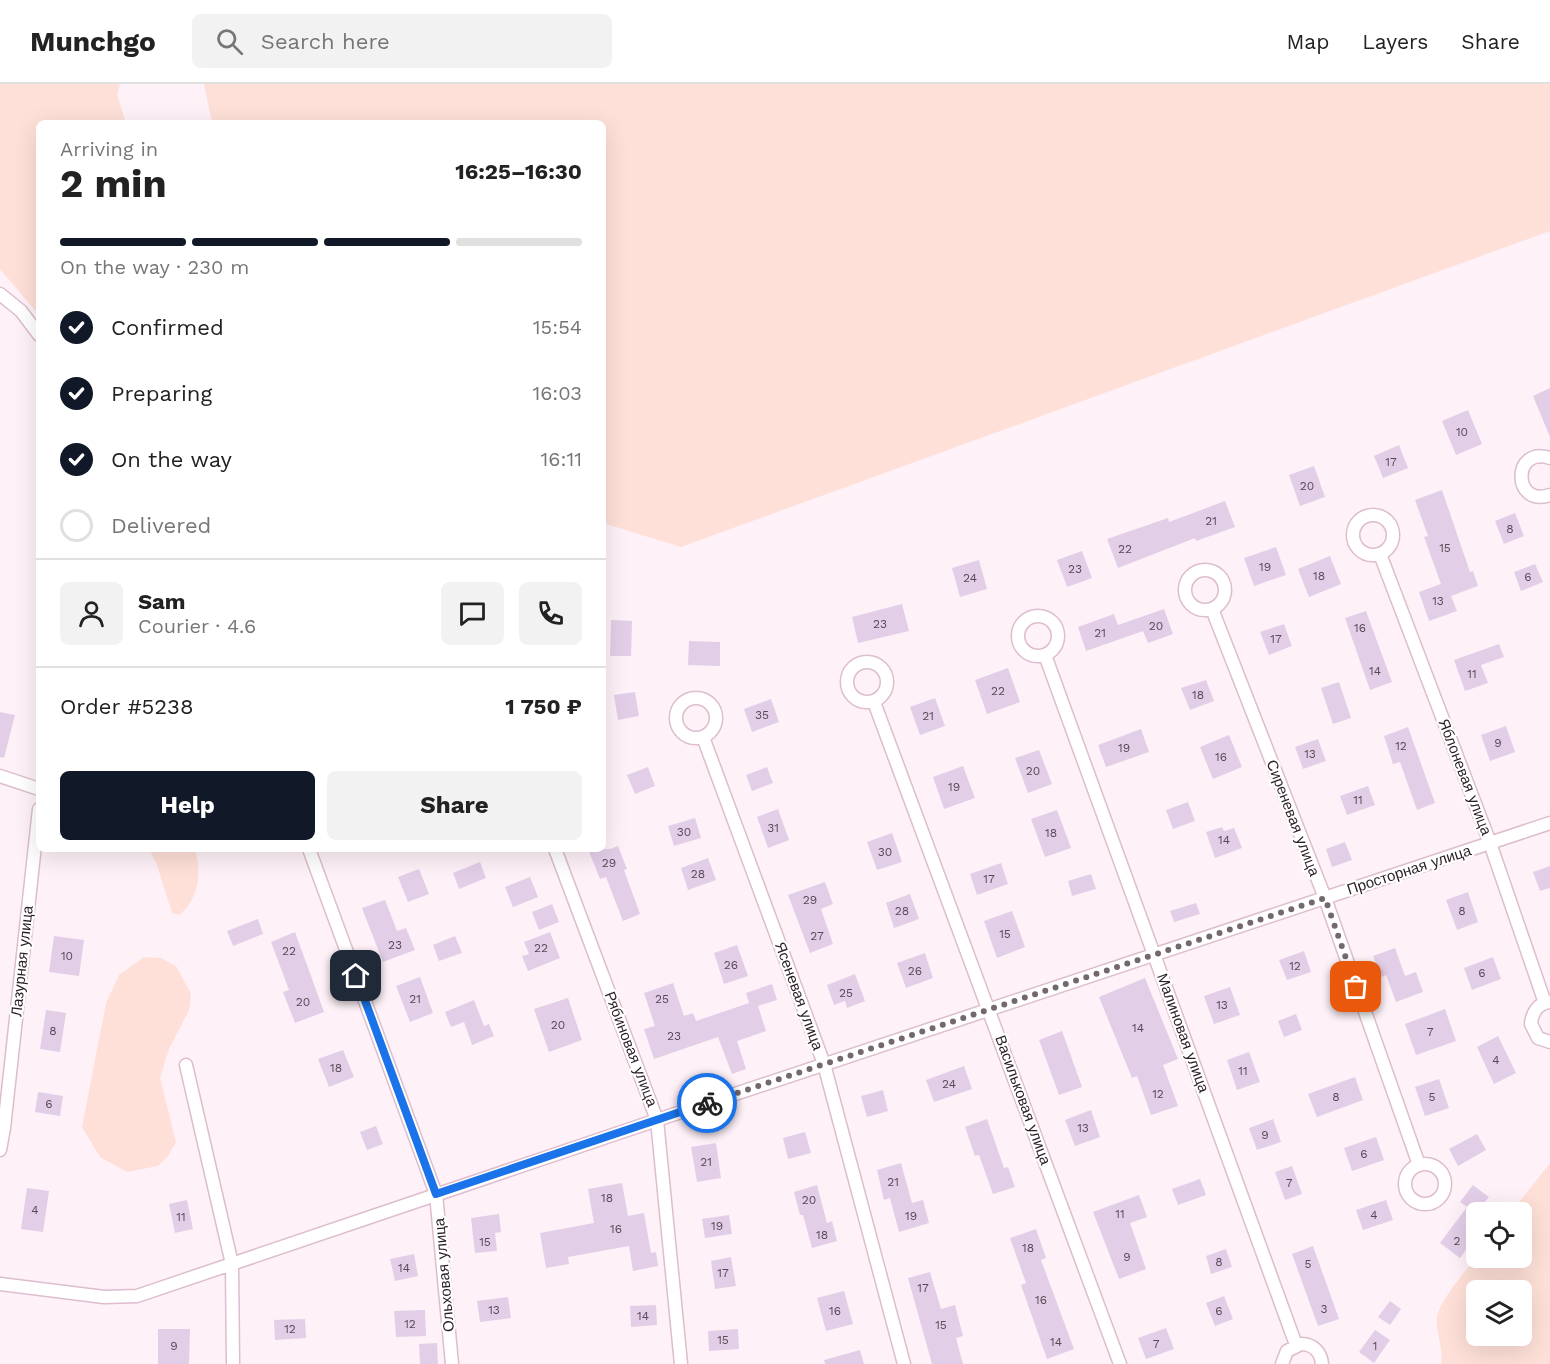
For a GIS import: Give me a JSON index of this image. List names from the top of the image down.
{
  "streets": {
    "street": [
      "Яблоневая улица",
      "Сиреневая улица",
      "Просторная улица",
      "Лазурная улица",
      "Ясеневая улица",
      "Малиновая улица",
      "Рябиновая улица",
      "Васильковая улица",
      "Ольховая улица"
    ]
  },
  "crossings": [
    ["Яблоневая улица", "Просторная улица"],
    ["Сиреневая улица", "Просторная улица"],
    ["Просторная улица", "Ясеневая улица"],
    ["Просторная улица", "Малиновая улица"],
    ["Просторная улица", "Рябиновая улица"],
    ["Просторная улица", "Васильковая улица"],
    ["Просторная улица", "Ольховая улица"]
  ],
  "house_numbers": [
    "10",
    "17",
    "20",
    "21",
    "8",
    "15",
    "22",
    "19",
    "23",
    "18",
    "6",
    "24",
    "13",
    "23",
    "20",
    "16",
    "21",
    "17",
    "14",
    "11",
    "22",
    "18",
    "35",
    "21",
    "9",
    "12",
    "19",
    "13",
    "16",
    "20",
    "19",
    "11",
    "31",
    "30",
    "18",
    "14",
    "30",
    "29",
    "28",
    "17",
    "29",
    "28",
    "8",
    "15",
    "27",
    "23",
    "22",
    "22",
    "10",
    "26",
    "12",
    "26",
    "6",
    "25",
    "21",
    "25",
    "20",
    "13",
    "20",
    "14",
    "8",
    "7",
    "23",
    "4",
    "18",
    "11",
    "24",
    "12",
    "8",
    "5",
    "6",
    "13",
    "9",
    "6",
    "21",
    "21",
    "7",
    "18",
    "20",
    "4",
    "11",
    "4",
    "19",
    "11",
    "19",
    "16",
    "18",
    "2",
    "15",
    "18",
    "9",
    "8",
    "5",
    "14",
    "17",
    "17",
    "16",
    "3",
    "13",
    "16",
    "6",
    "14",
    "12",
    "15",
    "12",
    "15",
    "14",
    "7",
    "9",
    "1"
  ],
  "page": {
    "header": "Munchgo",
    "search": "Search here",
    "nav": ["Map", "Layers", "Share"],
    "heading": ["2 min", "Arriving in", "16:25–16:30"],
    "panel": [
      "Sam",
      "Courier · 4.6",
      "Order #5238",
      "1 750 ₽"
    ],
    "bar": "On the way · 230 m",
    "list": [
      ["Confirmed", "15:54"],
      ["Preparing", "16:03"],
      ["On the way", "16:11"],
      "Delivered"
    ],
    "buttons": ["Help", "Share"]
  }
}
